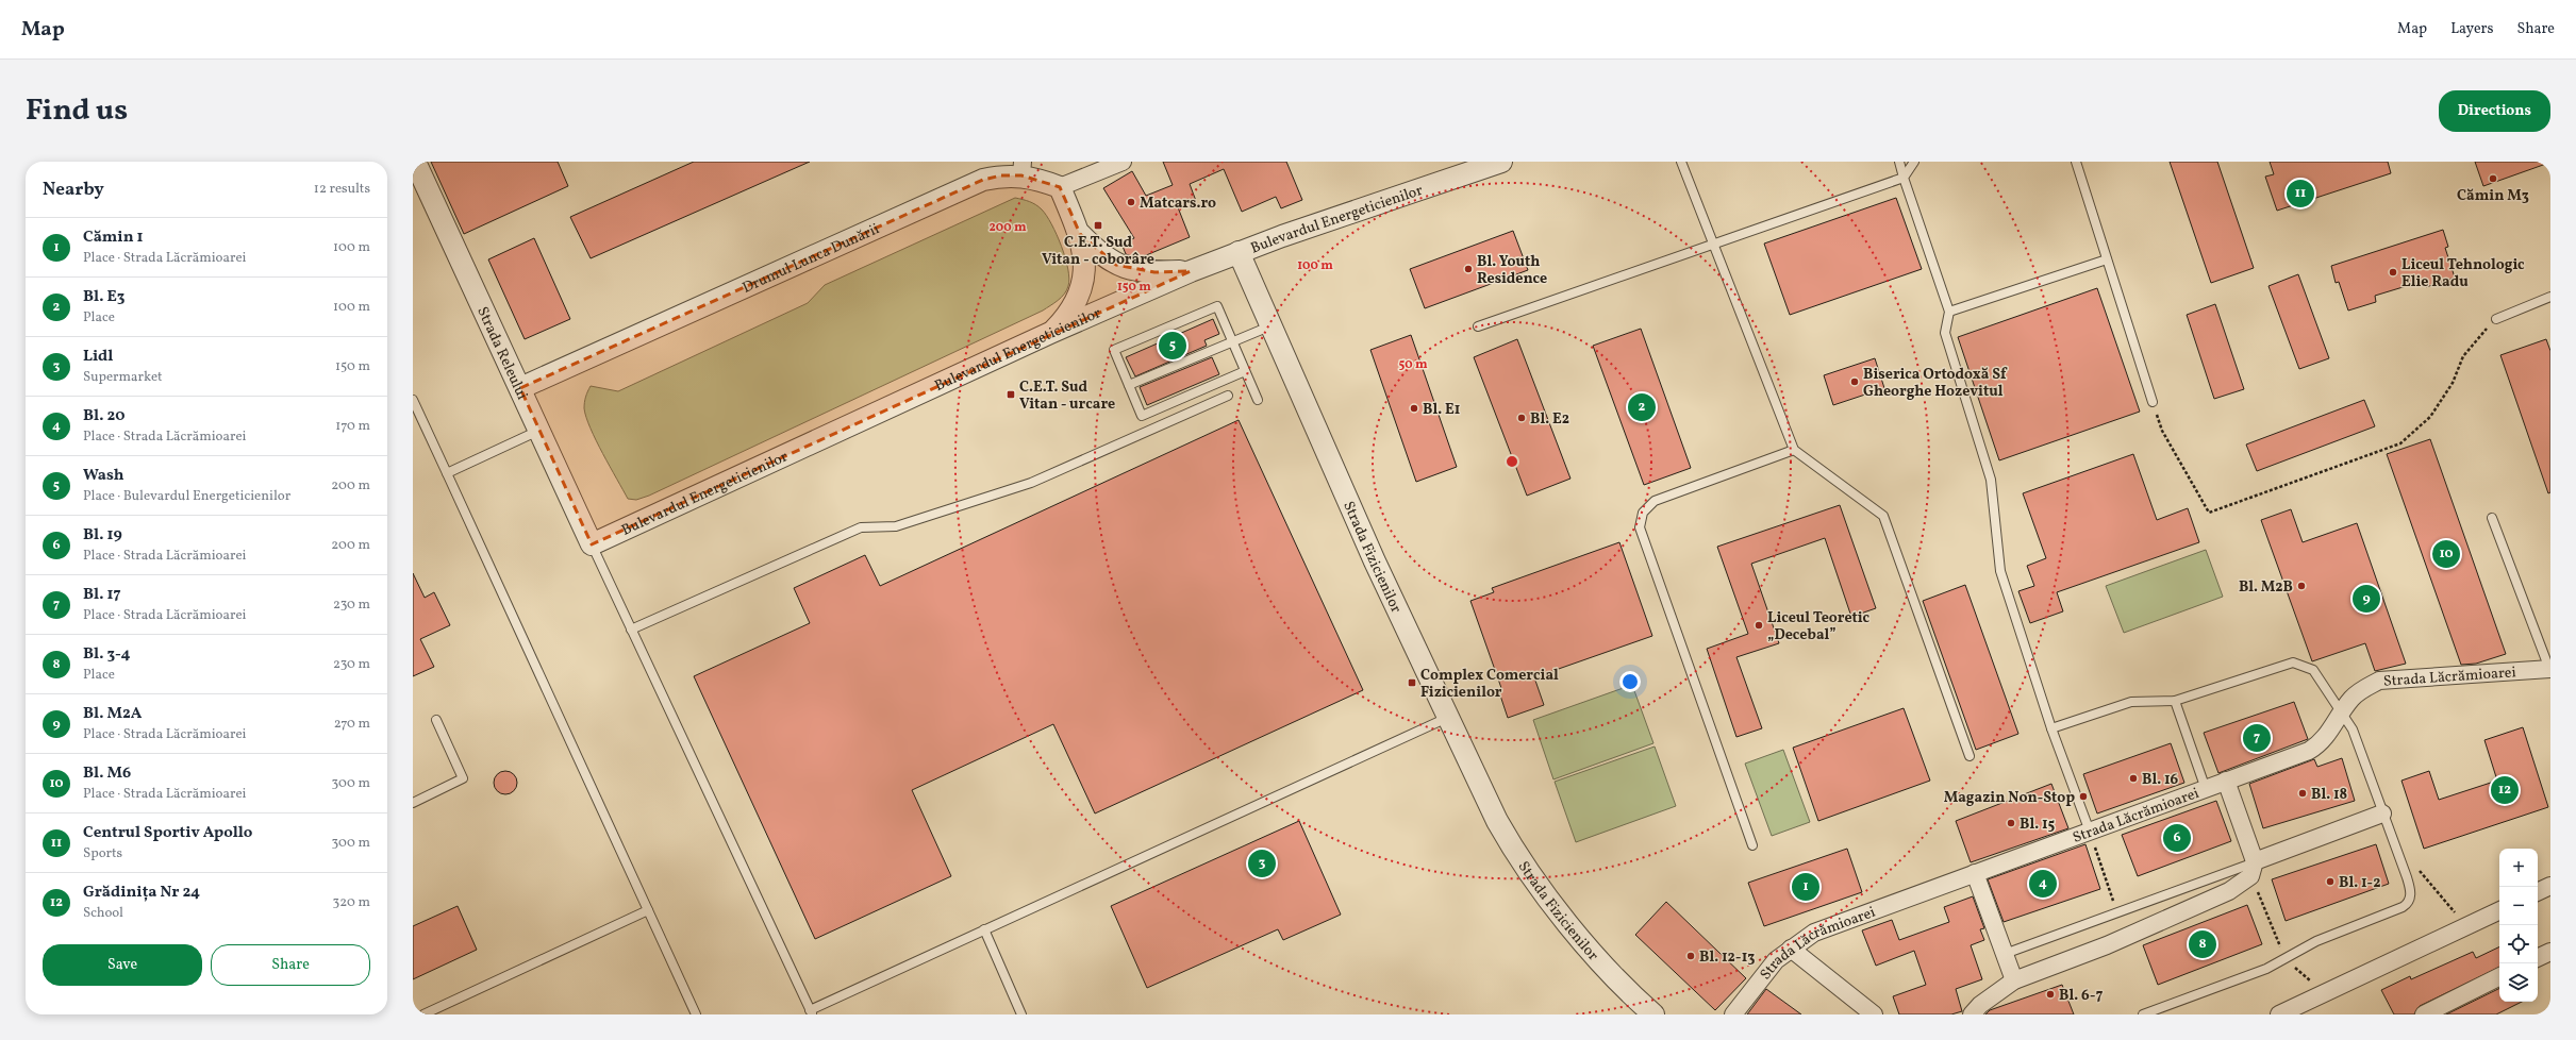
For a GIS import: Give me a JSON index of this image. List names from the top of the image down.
{
  "streets": {
    "street": [
      "Bulevardul Energeticienilor",
      "Drumul Lunca Dunării",
      "Strada Releului",
      "Strada Fizicienilor",
      "Strada Lăcrămioarei"
    ]
  },
  "crossings": [
    ["Bulevardul Energeticienilor", "Strada Releului"],
    ["Bulevardul Energeticienilor", "Strada Fizicienilor"],
    ["Drumul Lunca Dunării", "Strada Releului"]
  ],
  "places": {
    "other": [
      "Cămin M3",
      "Matcars.ro",
      "Bl. Youth Residence",
      "Liceul Tehnologic Elie Radu",
      "Biserica Ortodoxă Sf Gheorghe Hozevitul",
      "Bl. E1",
      "Bl. E2",
      "Bl. M2B",
      "Liceul Teoretic „Decebal”",
      "Bl. 16",
      "Bl. 18",
      "Magazin Non-Stop",
      "Bl. 15",
      "Bl. 1-2",
      "Bl. 12-13",
      "Bl. 6-7"
    ],
    "transit": ["C.E.T. Sud Vitan - coborâre", "C.E.T. Sud Vitan - urcare", "Complex Comercial Fizicienilor"]
  },
  "page": {
    "header": "Map",
    "nav": ["Map", "Layers", "Share"],
    "title": "Find us",
    "buttons": [
      "Directions",
      ["Save", "Share"]
    ],
    "heading": ["Nearby", "12 results"],
    "pins": [
      "11",
      "5",
      "2",
      "10",
      "9",
      "7",
      "12",
      "6",
      "3",
      "4",
      "1",
      "8"
    ],
    "list": [
      {
        "mark": "1",
        "name": "Cămin 1",
        "note": "Place · Strada Lăcrămioarei",
        "value": "100 m"
      },
      {
        "mark": "2",
        "name": "Bl. E3",
        "note": "Place",
        "value": "100 m"
      },
      {
        "mark": "3",
        "name": "Lidl",
        "note": "Supermarket",
        "value": "150 m"
      },
      {
        "mark": "4",
        "name": "Bl. 20",
        "note": "Place · Strada Lăcrămioarei",
        "value": "170 m"
      },
      {
        "mark": "5",
        "name": "Wash",
        "note": "Place · Bulevardul Energeticienilor",
        "value": "200 m"
      },
      {
        "mark": "6",
        "name": "Bl. 19",
        "note": "Place · Strada Lăcrămioarei",
        "value": "200 m"
      },
      {
        "mark": "7",
        "name": "Bl. 17",
        "note": "Place · Strada Lăcrămioarei",
        "value": "230 m"
      },
      {
        "mark": "8",
        "name": "Bl. 3-4",
        "note": "Place",
        "value": "230 m"
      },
      {
        "mark": "9",
        "name": "Bl. M2A",
        "note": "Place · Strada Lăcrămioarei",
        "value": "270 m"
      },
      {
        "mark": "10",
        "name": "Bl. M6",
        "note": "Place · Strada Lăcrămioarei",
        "value": "300 m"
      },
      {
        "mark": "11",
        "name": "Centrul Sportiv Apollo",
        "note": "Sports",
        "value": "300 m"
      },
      {
        "mark": "12",
        "name": "Grădinița Nr 24",
        "note": "School",
        "value": "320 m"
      }
    ],
    "map_buttons": ["+", "−"]
  },
  "rings": [
    "200 m",
    "100 m",
    "150 m",
    "50 m"
  ]
}
